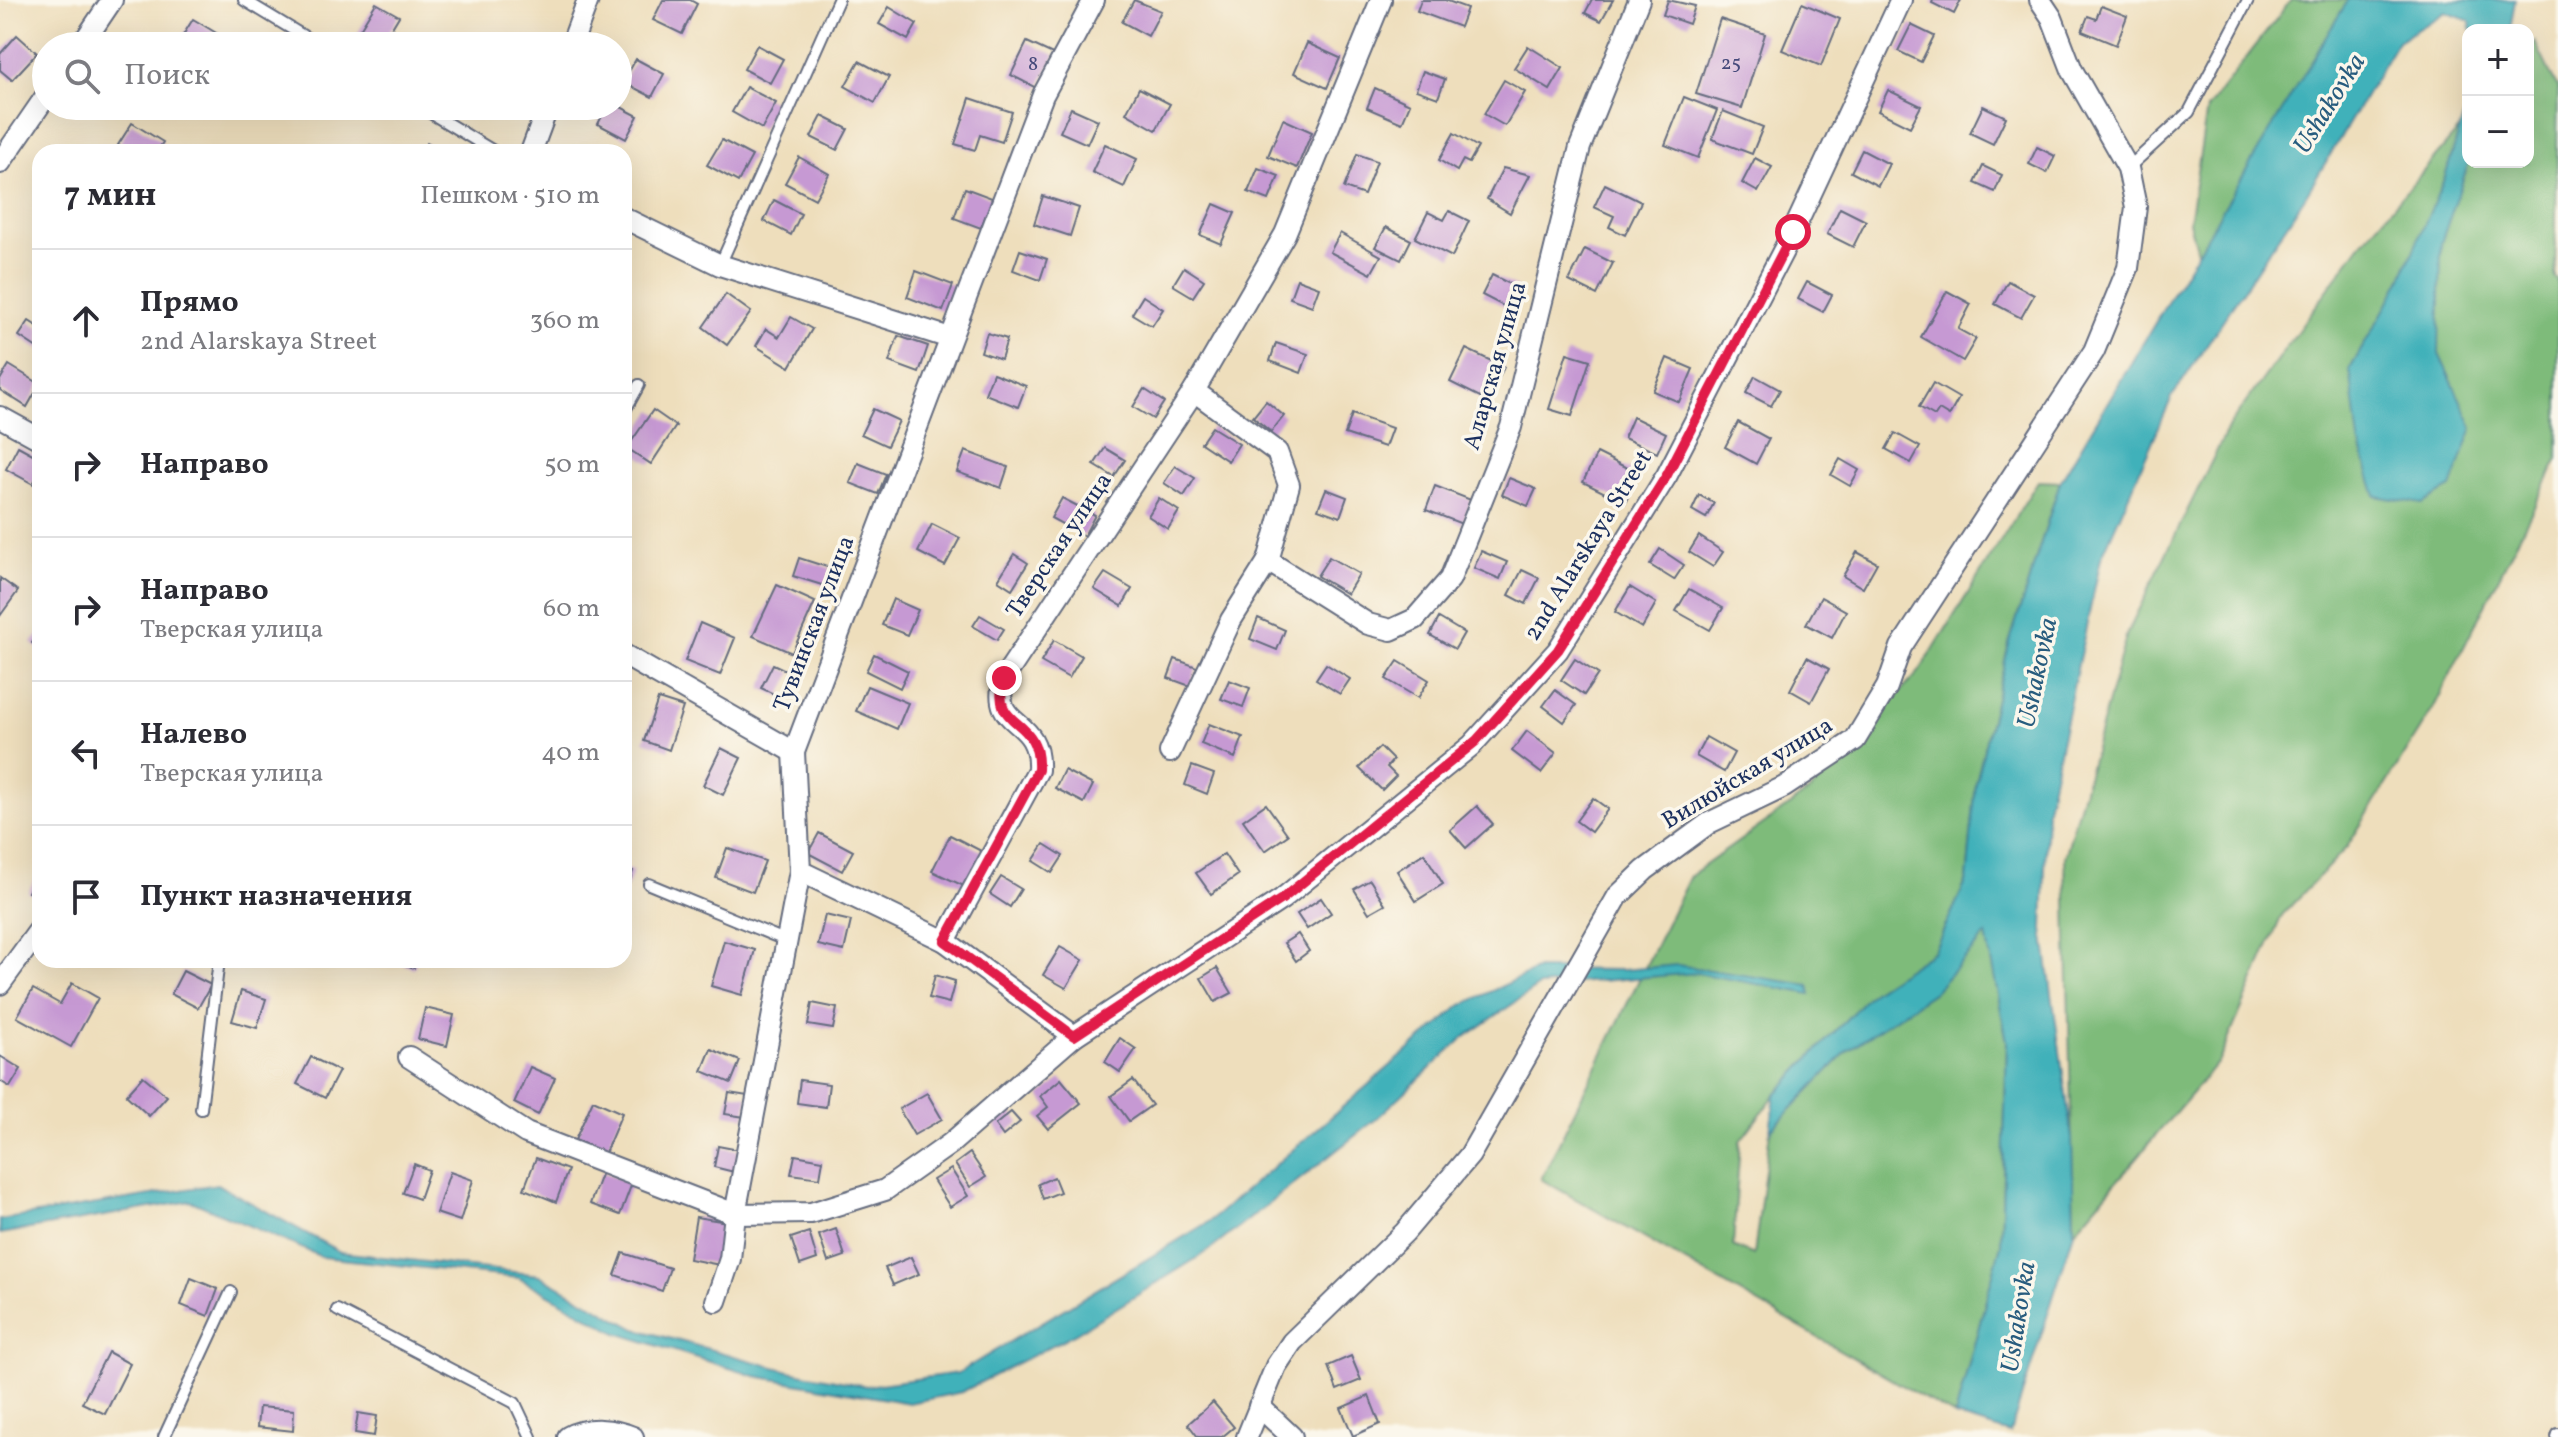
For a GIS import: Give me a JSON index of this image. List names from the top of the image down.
{
  "streets": {
    "street": [
      "Аларская улица",
      "Тверская улица",
      "2nd Alarskaya Street",
      "Тувинская улица",
      "Вилюйская улица"
    ]
  },
  "crossings": [
    ["2nd Alarskaya Street", "Тувинская улица"]
  ],
  "water": ["Ushakovka"],
  "house_numbers": ["25", "8"],
  "page": {
    "map_buttons": ["+", "−"],
    "search": "Поиск",
    "heading": ["7 мин", "Пешком · 510 m"],
    "list": [
      ["Прямо", "2nd Alarskaya Street", "360 m"],
      ["Направо", "50 m"],
      ["Направо", "Тверская улица", "60 m"],
      ["Налево", "Тверская улица", "40 m"],
      "Пункт назначения"
    ]
  }
}
